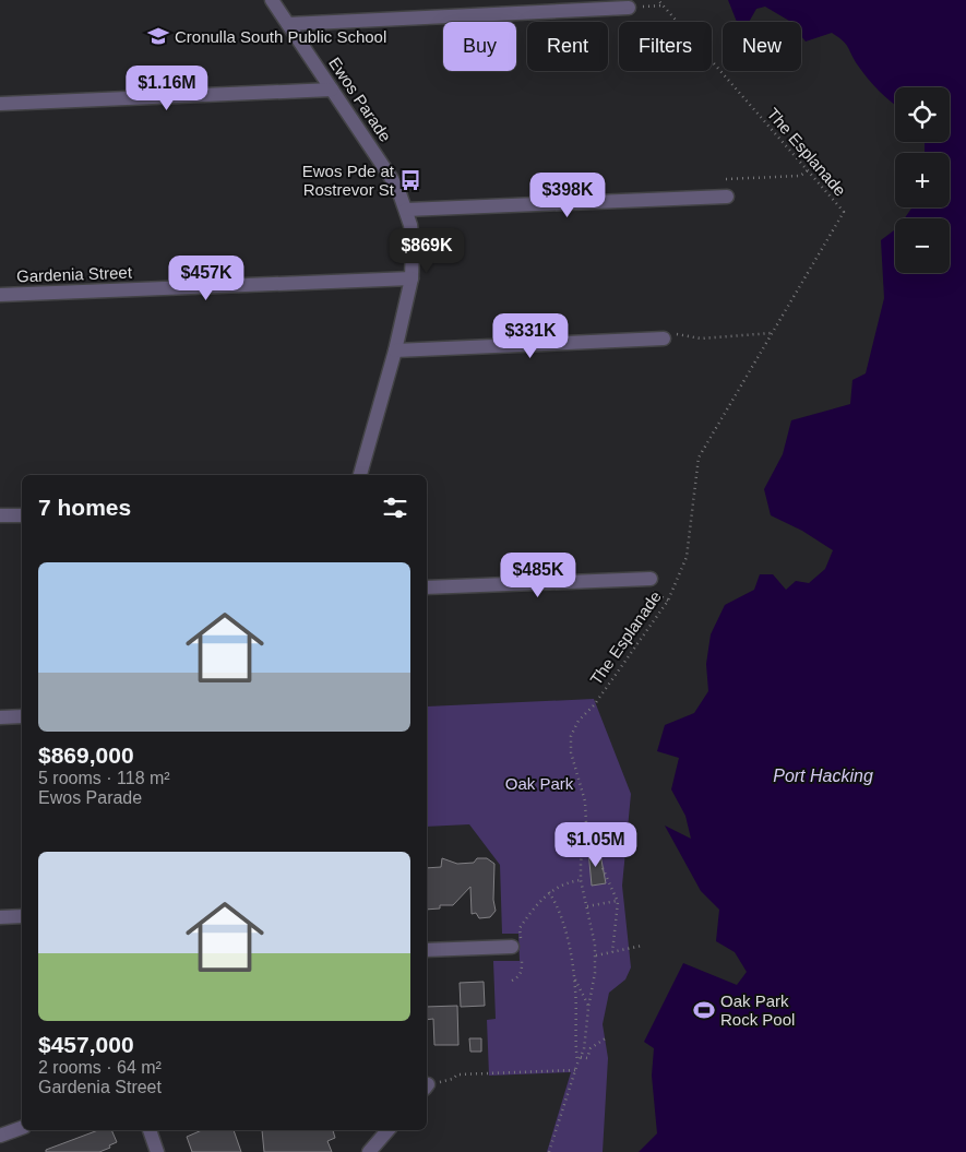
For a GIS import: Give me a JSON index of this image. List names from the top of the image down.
{
  "streets": {
    "street": ["Ewos Parade", "Gardenia Street"],
    "path": ["The Esplanade"]
  },
  "crossings": [
    ["Ewos Parade", "Gardenia Street"]
  ],
  "water": ["Port Hacking"],
  "parks": ["Oak Park"],
  "places": {
    "school or university": ["Cronulla South Public School"],
    "bus stop": ["Ewos Pde at Rostrevor St"],
    "sports": ["Oak Park Rock Pool"]
  },
  "page": {
    "chip": [
      "Buy",
      "Rent",
      "Filters",
      "New"
    ],
    "price": [
      "$1.16M",
      "$398K",
      "$869K",
      "$457K",
      "$331K",
      "$485K",
      "$1.05M"
    ],
    "map_buttons": ["+", "−"],
    "heading": "7 homes",
    "list": [
      {
        "name": "$869,000",
        "note": "5 rooms · 118 m² · Ewos Parade"
      },
      {
        "name": "$457,000",
        "note": "2 rooms · 64 m² · Gardenia Street"
      }
    ]
  }
}
